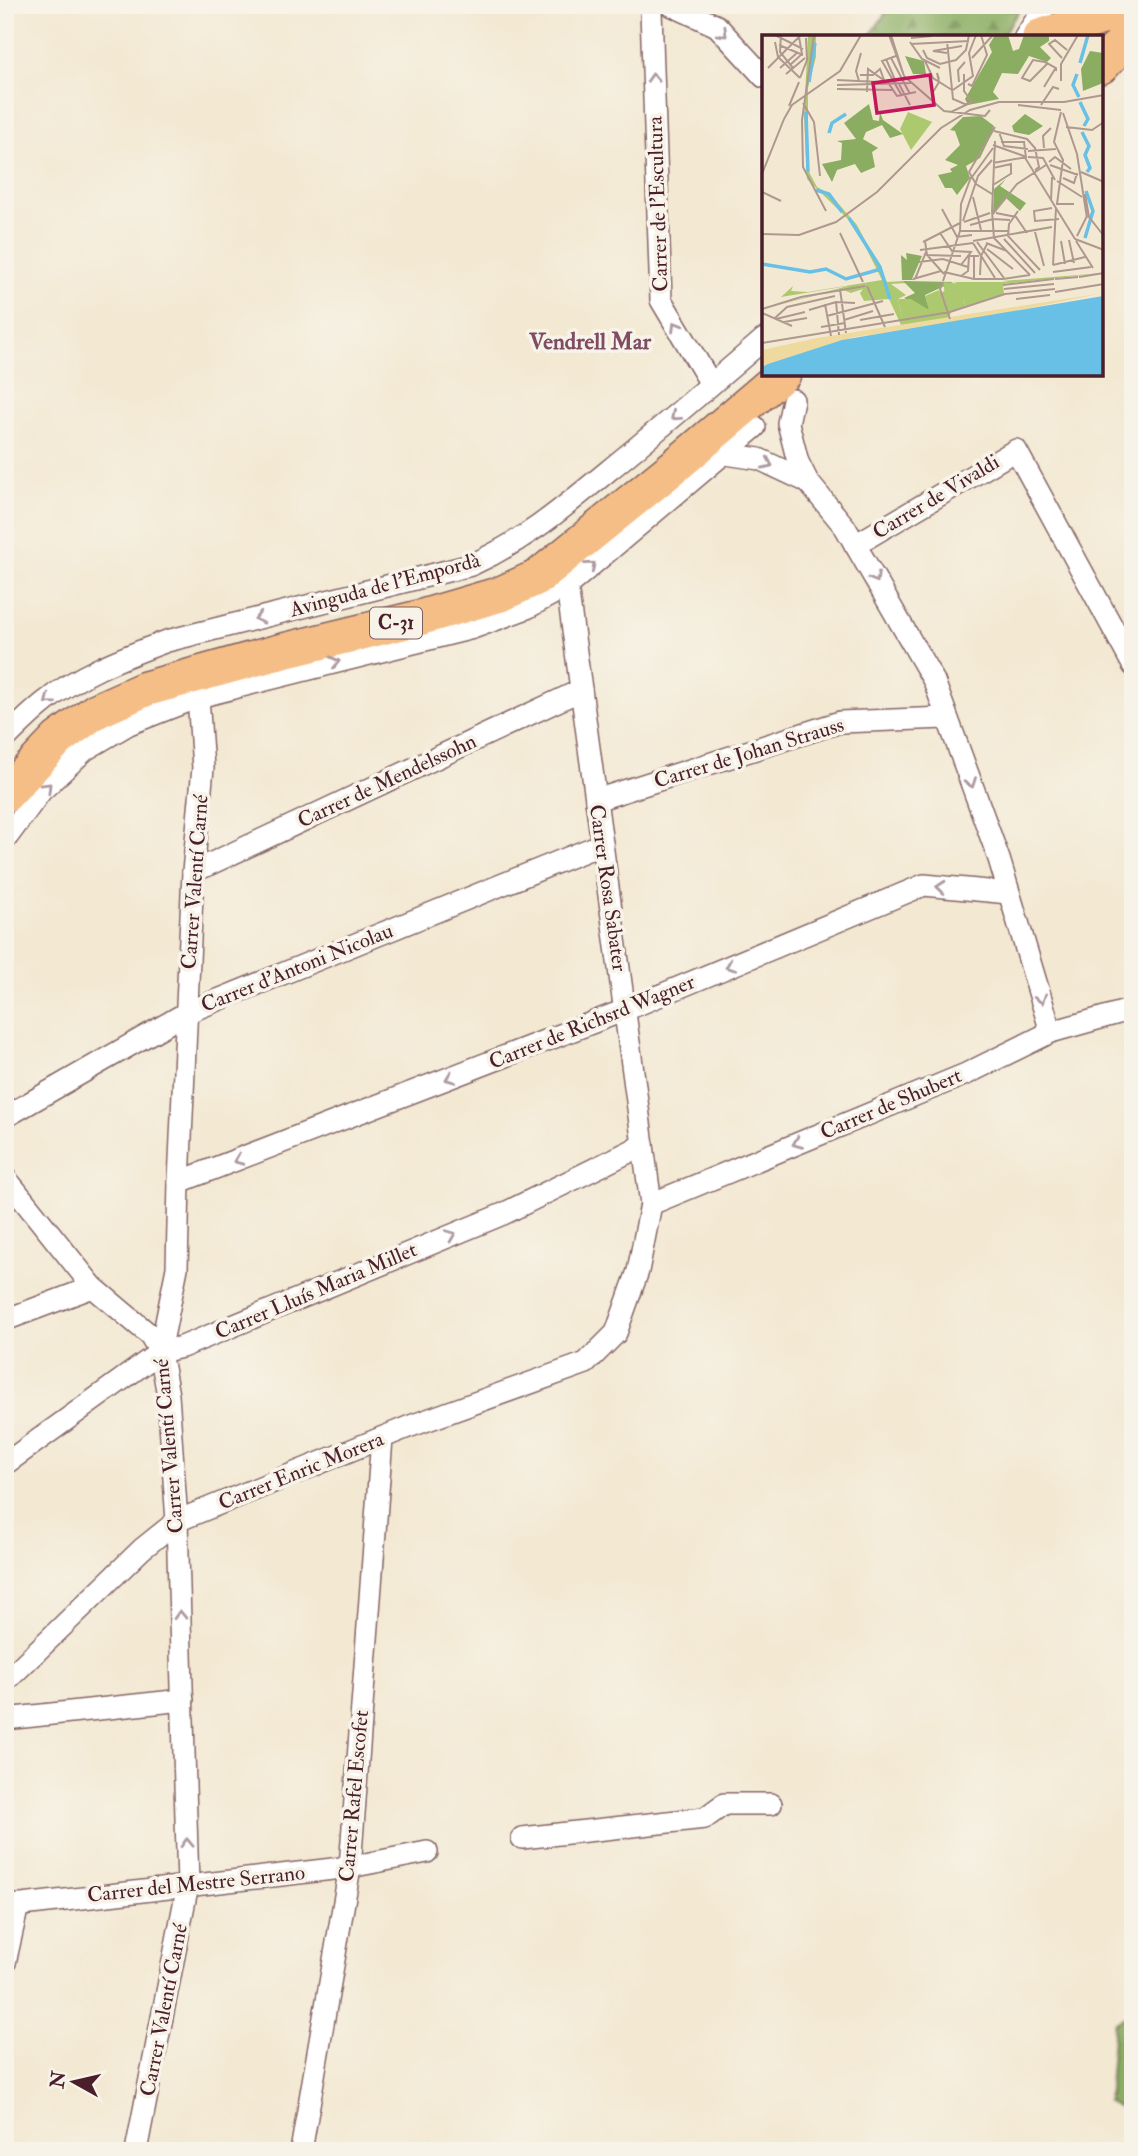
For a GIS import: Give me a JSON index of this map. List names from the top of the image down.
{
  "streets": {
    "main road": ["C-31"],
    "street": [
      "Carrer de l'Escultura",
      "Carrer de Vivaldi",
      "Avinguda de l'Empordà",
      "Carrer de Johan Strauss",
      "Carrer de Mendelssohn",
      "Carrer Valentí Carné",
      "Carrer Rosa Sabater",
      "Carrer d'Antoni Nicolau",
      "Carrer de Richsrd Wagner",
      "Carrer de Shubert",
      "Carrer Lluís Maria Millet",
      "Carrer Enric Morera",
      "Carrer Rafel Escofet",
      "Carrer del Mestre Serrano"
    ]
  },
  "crossings": [
    ["Carrer de l'Escultura", "Avinguda de l'Empordà"],
    ["Carrer de Johan Strauss", "Carrer Rosa Sabater"],
    ["Carrer de Mendelssohn", "Carrer Valentí Carné"],
    ["Carrer de Mendelssohn", "Carrer Rosa Sabater"],
    ["Carrer Valentí Carné", "Carrer d'Antoni Nicolau"],
    ["Carrer Valentí Carné", "Carrer de Richsrd Wagner"],
    ["Carrer Valentí Carné", "Carrer Lluís Maria Millet"],
    ["Carrer Valentí Carné", "Carrer Enric Morera"],
    ["Carrer Valentí Carné", "Carrer del Mestre Serrano"],
    ["Carrer Rosa Sabater", "Carrer d'Antoni Nicolau"],
    ["Carrer Rosa Sabater", "Carrer de Richsrd Wagner"],
    ["Carrer Rosa Sabater", "Carrer de Shubert"],
    ["Carrer Rosa Sabater", "Carrer Lluís Maria Millet"],
    ["Carrer Rosa Sabater", "Carrer Enric Morera"],
    ["Carrer Enric Morera", "Carrer Rafel Escofet"],
    ["Carrer Rafel Escofet", "Carrer del Mestre Serrano"]
  ],
  "one_way": [
    "Carrer de l'Escultura",
    "Carrer de Richsrd Wagner",
    "Carrer de Shubert",
    "Carrer Lluís Maria Millet"
  ],
  "districts": ["Vendrell Mar"],
  "north": "left"
}
